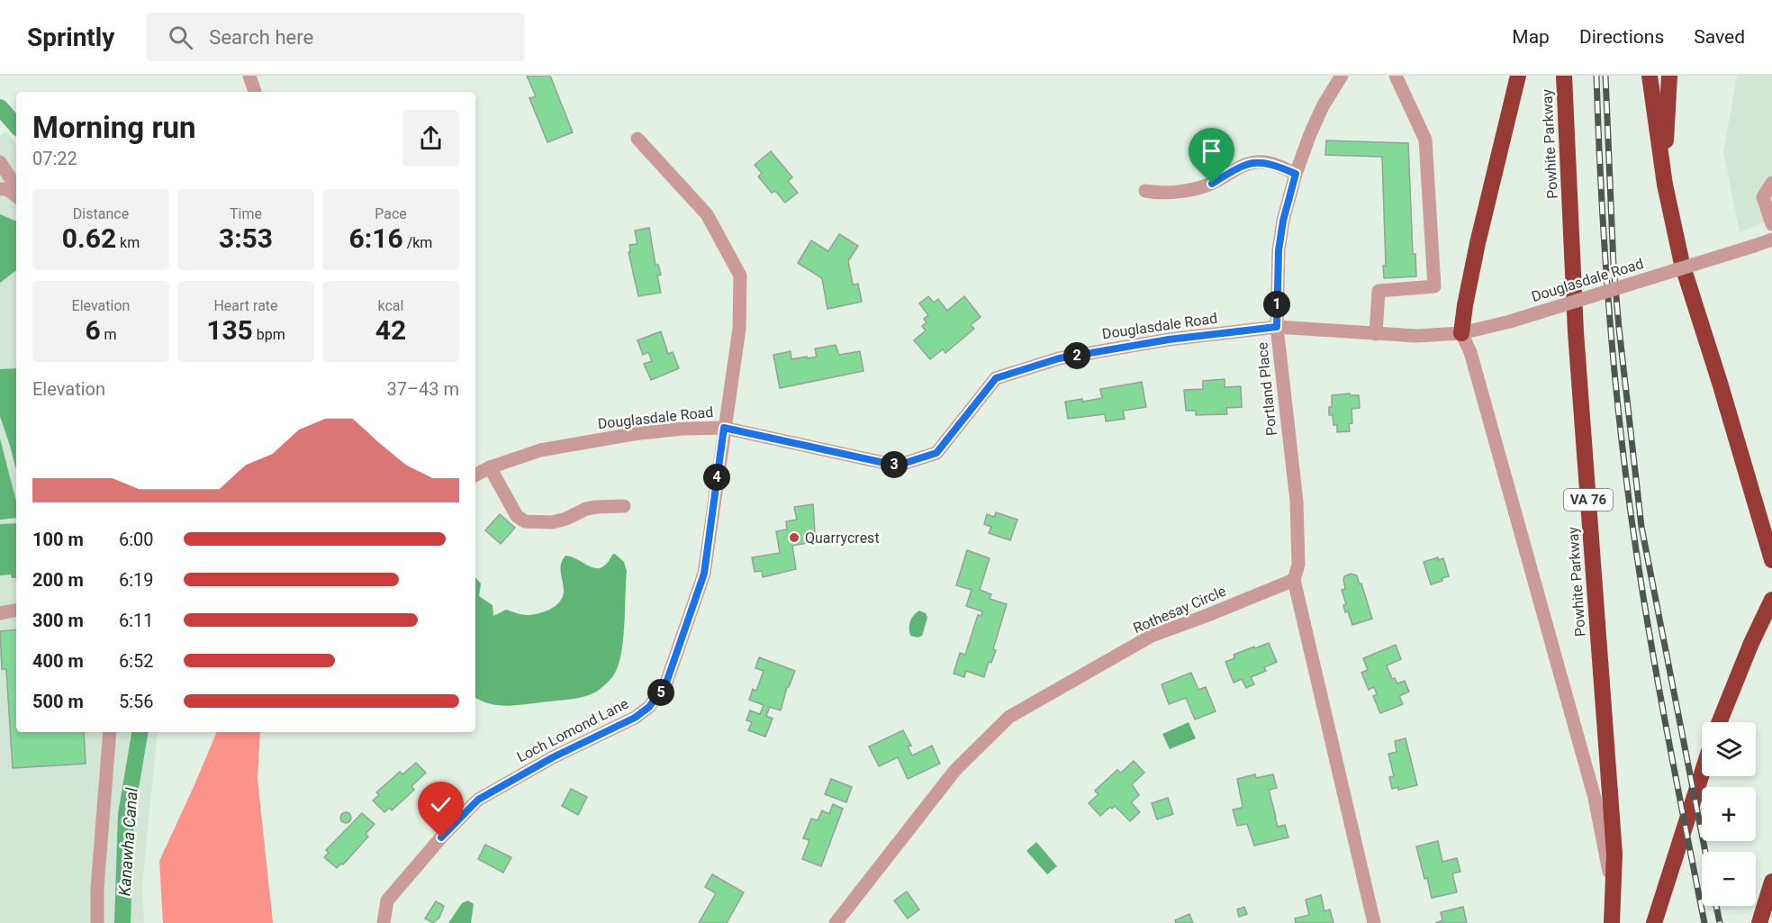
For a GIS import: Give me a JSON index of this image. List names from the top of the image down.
{
  "streets": {
    "highway": ["Powhite Parkway", "VA 76"],
    "street": [
      "Douglasdale Road",
      "Portland Place",
      "Rothesay Circle",
      "Loch Lomond Lane"
    ]
  },
  "crossings": [
    ["Douglasdale Road", "Portland Place"],
    ["Douglasdale Road", "Loch Lomond Lane"],
    ["Portland Place", "Rothesay Circle"]
  ],
  "water": ["Kanawha Canal"],
  "places": ["Quarrycrest"],
  "page": {
    "header": "Sprintly",
    "search": "Search here",
    "nav": ["Map", "Directions", "Saved"],
    "heading": ["Morning run", "07:22"],
    "stats": [
      ["Distance", "0.62 km"],
      ["Time", "3:53"],
      ["Pace", "6:16 /km"],
      ["Elevation", "6 m"],
      ["Heart rate", "135 bpm"],
      ["kcal", "42"]
    ],
    "pins": [
      "1",
      "2",
      "3",
      "4",
      "5"
    ],
    "chart": ["Elevation", "37–43 m"],
    "list": [
      {
        "name": "100 m",
        "note": "6:00"
      },
      {
        "name": "200 m",
        "note": "6:19"
      },
      {
        "name": "300 m",
        "note": "6:11"
      },
      {
        "name": "400 m",
        "note": "6:52"
      },
      {
        "name": "500 m",
        "note": "5:56"
      }
    ],
    "map_buttons": ["+", "−"]
  }
}
